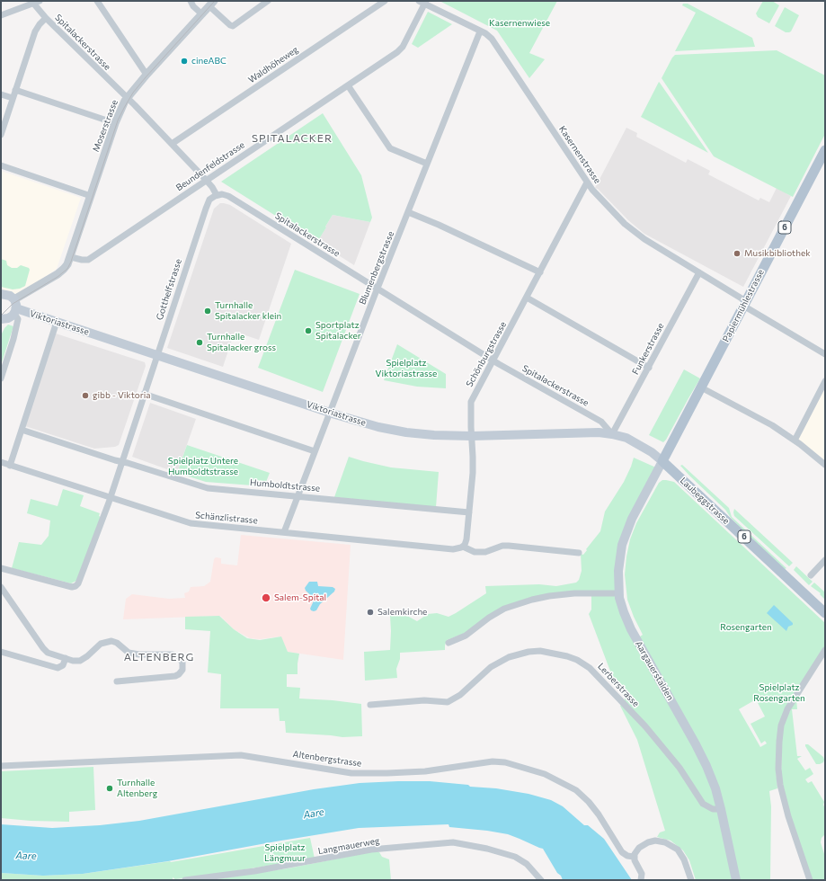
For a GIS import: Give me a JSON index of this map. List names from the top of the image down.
{
  "streets": {
    "main road": [
      "6",
      "Papiermühlestrasse",
      "Viktoriastrasse",
      "Laubeggstrasse",
      "Aargauerstalden"
    ],
    "street": [
      "Spitalackerstrasse",
      "Waldhöheweg",
      "Moserstrasse",
      "Kasernenstrasse",
      "Beundenfeldstrasse",
      "Blumenbergstrasse",
      "Gotthelfstrasse",
      "Funkerstrasse",
      "Schönburgstrasse",
      "Humboldtstrasse",
      "Schänzlistrasse",
      "Lerberstrasse",
      "Altenbergstrasse",
      "Langmauerweg"
    ]
  },
  "crossings": [
    ["Spitalackerstrasse", "Waldhöheweg"],
    ["Spitalackerstrasse", "Moserstrasse"],
    ["Spitalackerstrasse", "Beundenfeldstrasse"],
    ["Spitalackerstrasse", "Blumenbergstrasse"],
    ["Spitalackerstrasse", "Gotthelfstrasse"],
    ["Spitalackerstrasse", "Viktoriastrasse"],
    ["Spitalackerstrasse", "Funkerstrasse"],
    ["Spitalackerstrasse", "Schönburgstrasse"],
    ["Moserstrasse", "Beundenfeldstrasse"],
    ["Moserstrasse", "Viktoriastrasse"],
    ["Kasernenstrasse", "Beundenfeldstrasse"],
    ["Kasernenstrasse", "Blumenbergstrasse"],
    ["Kasernenstrasse", "Papiermühlestrasse"],
    ["Kasernenstrasse", "Funkerstrasse"],
    ["Kasernenstrasse", "Schönburgstrasse"],
    ["Blumenbergstrasse", "Viktoriastrasse"],
    ["Blumenbergstrasse", "Humboldtstrasse"],
    ["Blumenbergstrasse", "Schänzlistrasse"],
    ["Gotthelfstrasse", "Viktoriastrasse"],
    ["Gotthelfstrasse", "Humboldtstrasse"],
    ["Gotthelfstrasse", "Schänzlistrasse"],
    ["Papiermühlestrasse", "Viktoriastrasse"],
    ["Papiermühlestrasse", "Laubeggstrasse"],
    ["Papiermühlestrasse", "Aargauerstalden"],
    ["Viktoriastrasse", "Funkerstrasse"],
    ["Viktoriastrasse", "Schönburgstrasse"],
    ["Viktoriastrasse", "Laubeggstrasse"],
    ["Viktoriastrasse", "Aargauerstalden"],
    ["Schönburgstrasse", "Humboldtstrasse"],
    ["Schönburgstrasse", "Schänzlistrasse"],
    ["Laubeggstrasse", "Aargauerstalden"],
    ["Aargauerstalden", "Lerberstrasse"]
  ],
  "districts": ["SPITALACKER", "ALTENBERG"],
  "water": ["Aare"],
  "parks": [
    "Kasernenwiese",
    "Spielplatz Viktoriastrasse",
    "Spielplatz Untere Humboldtstrasse",
    "Rosengarten",
    "Spielplatz Rosengarten",
    "Spielplatz Längmuur"
  ],
  "places": [
    "cineABC",
    "Musikbibliothek",
    "Turnhalle Spitalacker klein",
    "Sportplatz Spitalacker",
    "Turnhalle Spitalacker gross",
    "gibb - Viktoria",
    "Salem-Spital",
    "Salemkirche",
    "Turnhalle Altenberg"
  ]
}
